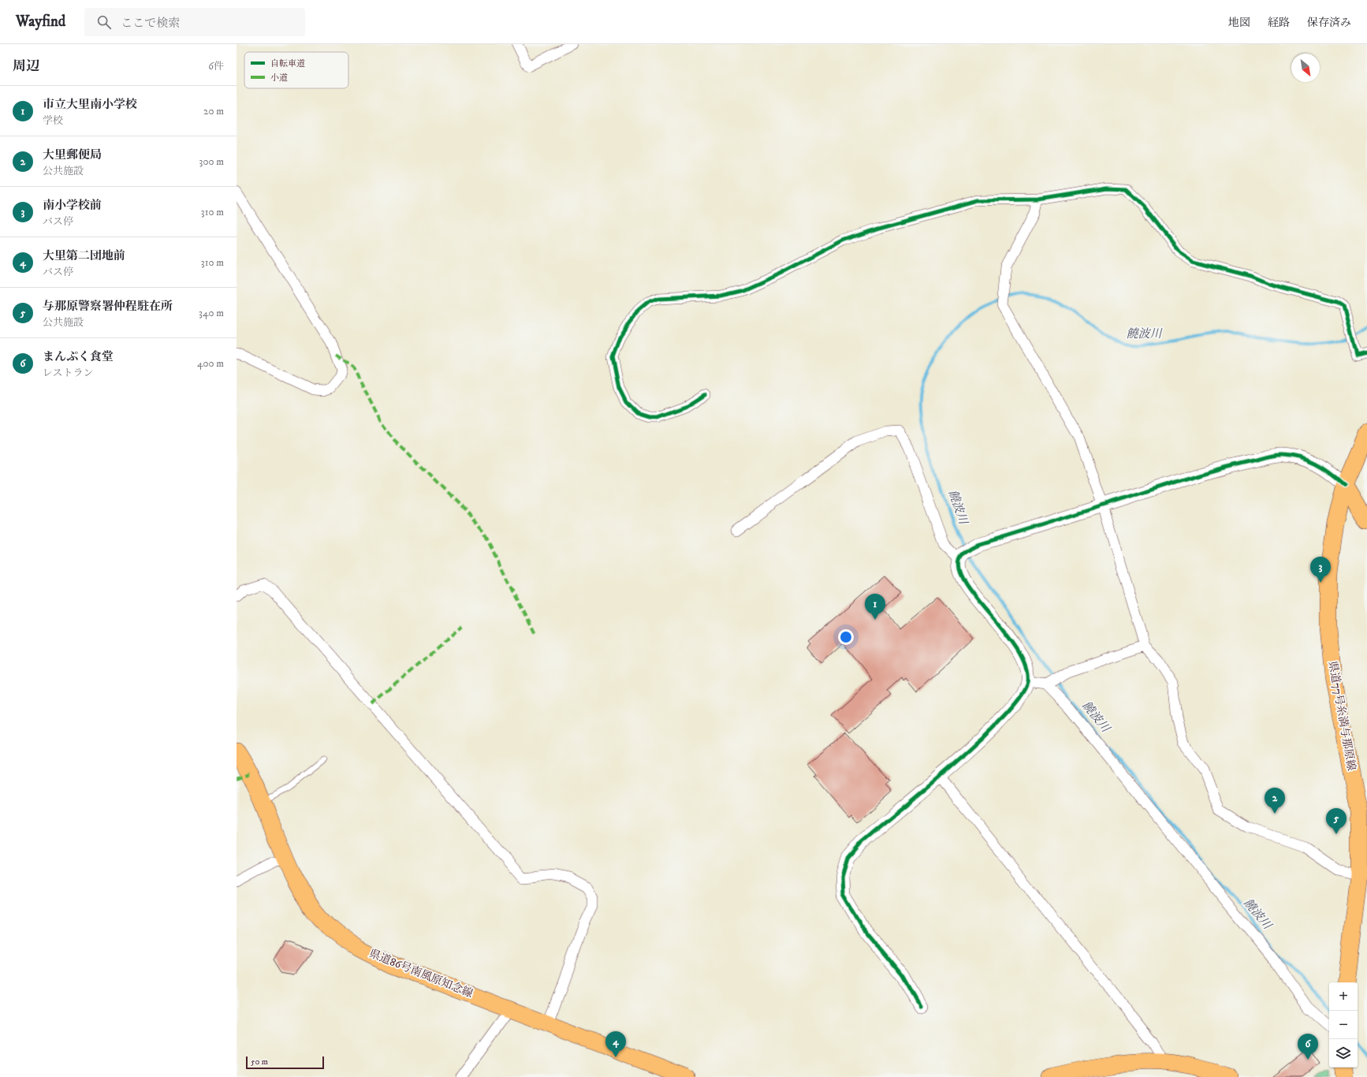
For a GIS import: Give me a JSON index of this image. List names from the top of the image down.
{
  "streets": {
    "main road": ["県道77号糸満与那原線", "県道86号南風原知念線"]
  },
  "water": ["饒波川"],
  "legend": ["自転車道", "小道"],
  "scale_bar": "50 m",
  "north": "bottom right",
  "page": {
    "header": "Wayfind",
    "search": "ここで検索",
    "nav": ["地図", "経路", "保存済み"],
    "heading": ["周辺", "6件"],
    "list": [
      {
        "mark": "1",
        "name": "市立大里南小学校",
        "note": "学校",
        "value": "20 m"
      },
      {
        "mark": "2",
        "name": "大里郵便局",
        "note": "公共施設",
        "value": "300 m"
      },
      {
        "mark": "3",
        "name": "南小学校前",
        "note": "バス停",
        "value": "310 m"
      },
      {
        "mark": "4",
        "name": "大里第二団地前",
        "note": "バス停",
        "value": "310 m"
      },
      {
        "mark": "5",
        "name": "与那原警察署仲程駐在所",
        "note": "公共施設",
        "value": "340 m"
      },
      {
        "mark": "6",
        "name": "まんぷく食堂",
        "note": "レストラン",
        "value": "400 m"
      }
    ],
    "pins": [
      "3",
      "1",
      "2",
      "5",
      "4",
      "6"
    ],
    "map_buttons": ["+", "−"],
    "scale": "50 m"
  }
}
